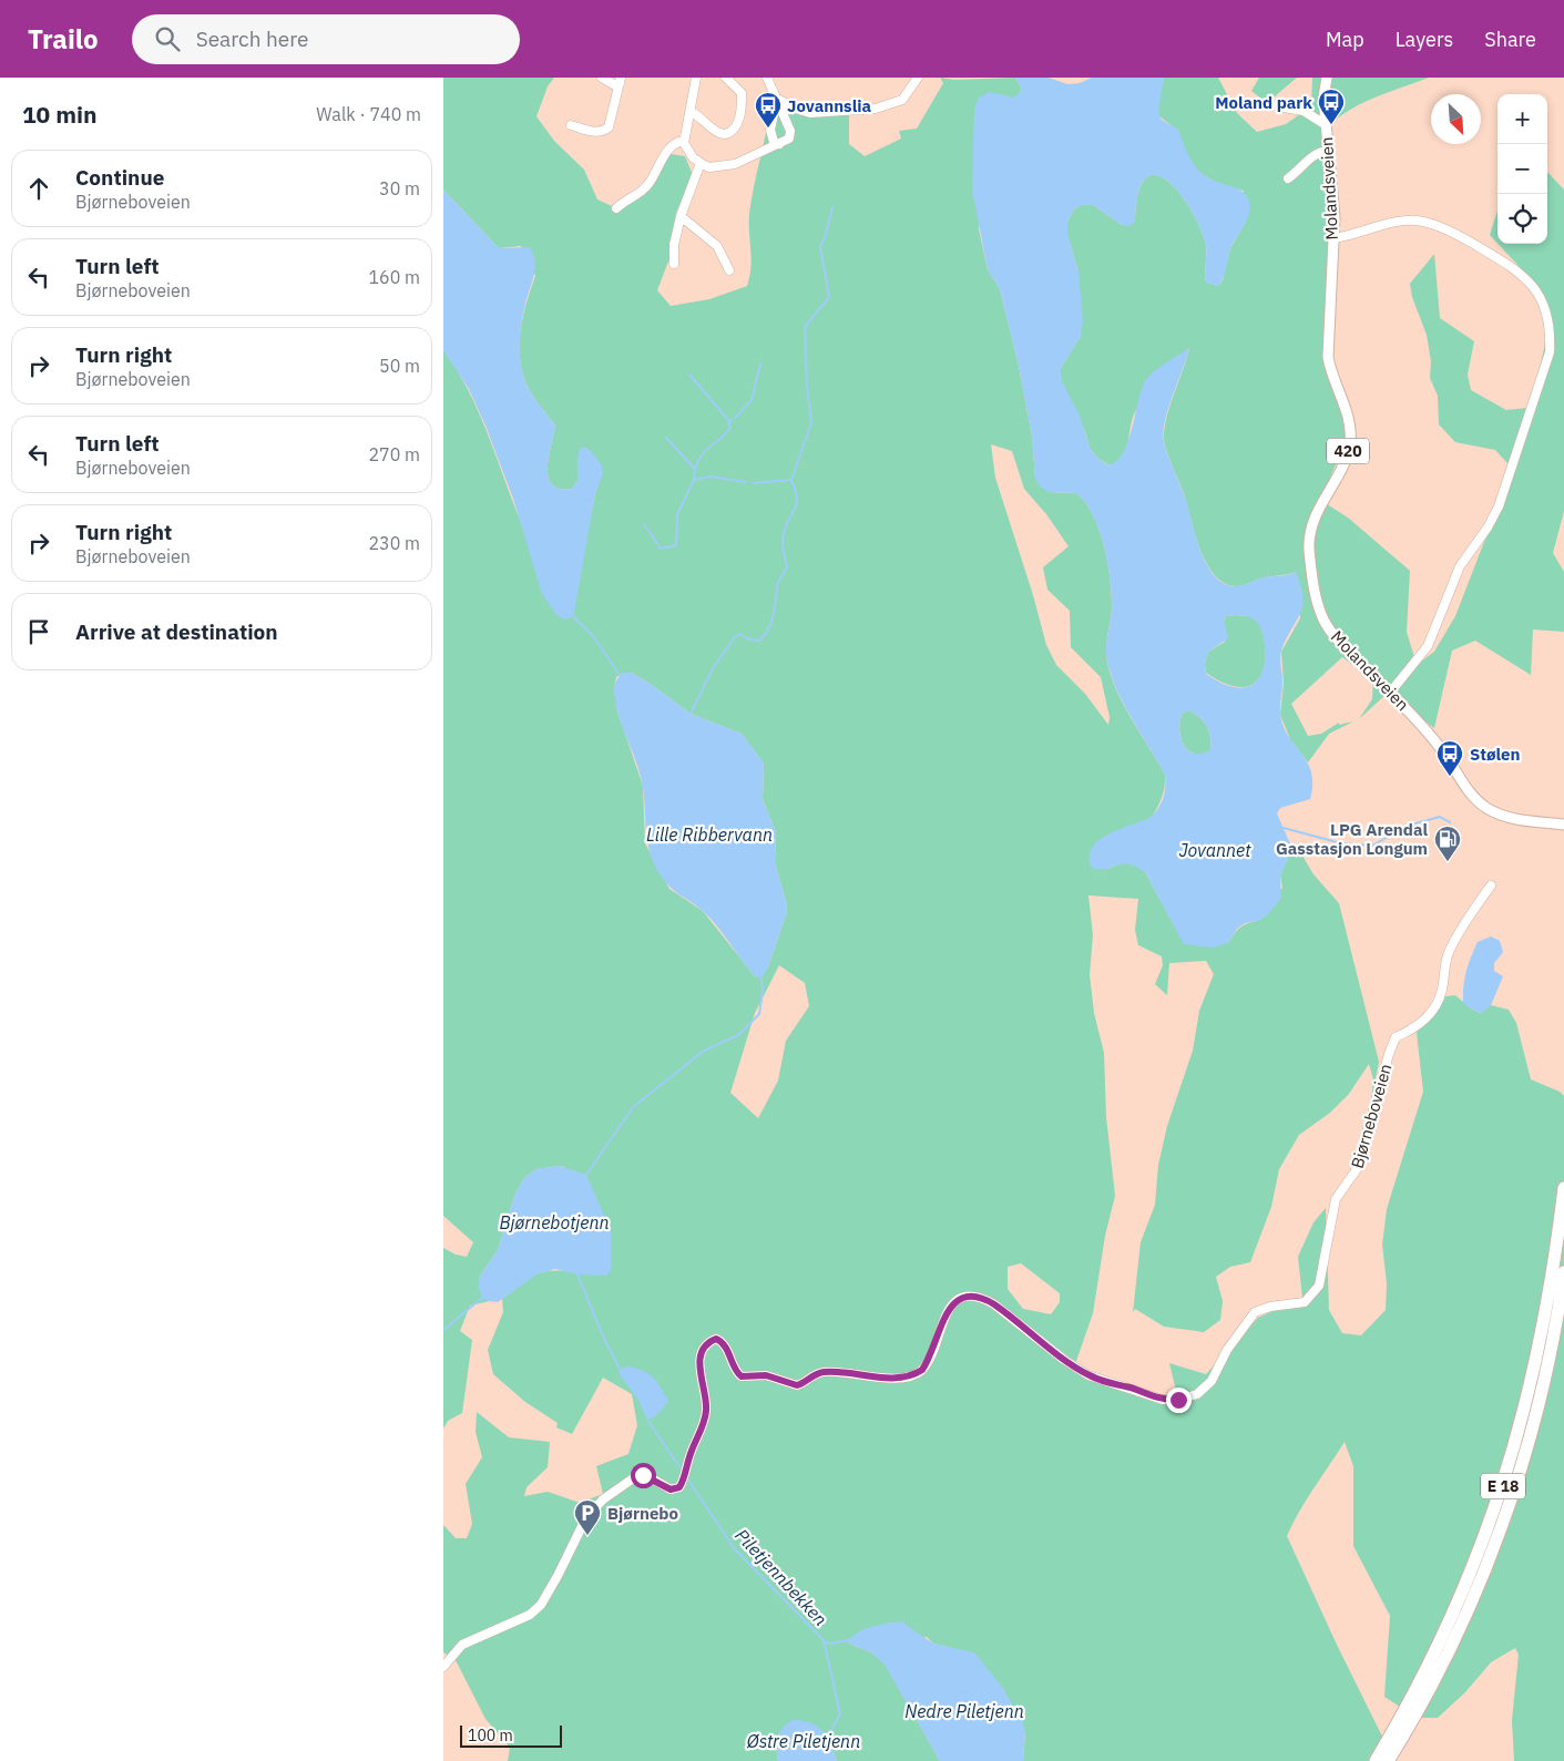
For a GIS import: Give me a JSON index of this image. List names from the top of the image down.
{
  "streets": {
    "highway": ["E 18"],
    "main road": ["Molandsveien", "420"],
    "street": ["Bjørneboveien"]
  },
  "water": [
    "Lille Ribbervann",
    "Jovannet",
    "Bjørnebotjenn",
    "Piletjennbekken",
    "Nedre Piletjenn",
    "Østre Piletjenn"
  ],
  "places": {
    "bus stop": ["Moland park", "Jovannslia", "Stølen"],
    "fuel station": ["LPG Arendal Gasstasjon Longum"],
    "parking": ["Bjørnebo"]
  },
  "scale_bar": "100 m",
  "north": "bottom right",
  "page": {
    "header": "Trailo",
    "search": "Search here",
    "nav": ["Map", "Layers", "Share"],
    "heading": ["10 min", "Walk · 740 m"],
    "map_buttons": ["+", "−"],
    "list": [
      ["Continue", "Bjørneboveien", "30 m"],
      ["Turn left", "Bjørneboveien", "160 m"],
      ["Turn right", "Bjørneboveien", "50 m"],
      ["Turn left", "Bjørneboveien", "270 m"],
      ["Turn right", "Bjørneboveien", "230 m"],
      "Arrive at destination"
    ],
    "scale": "100 m"
  }
}
